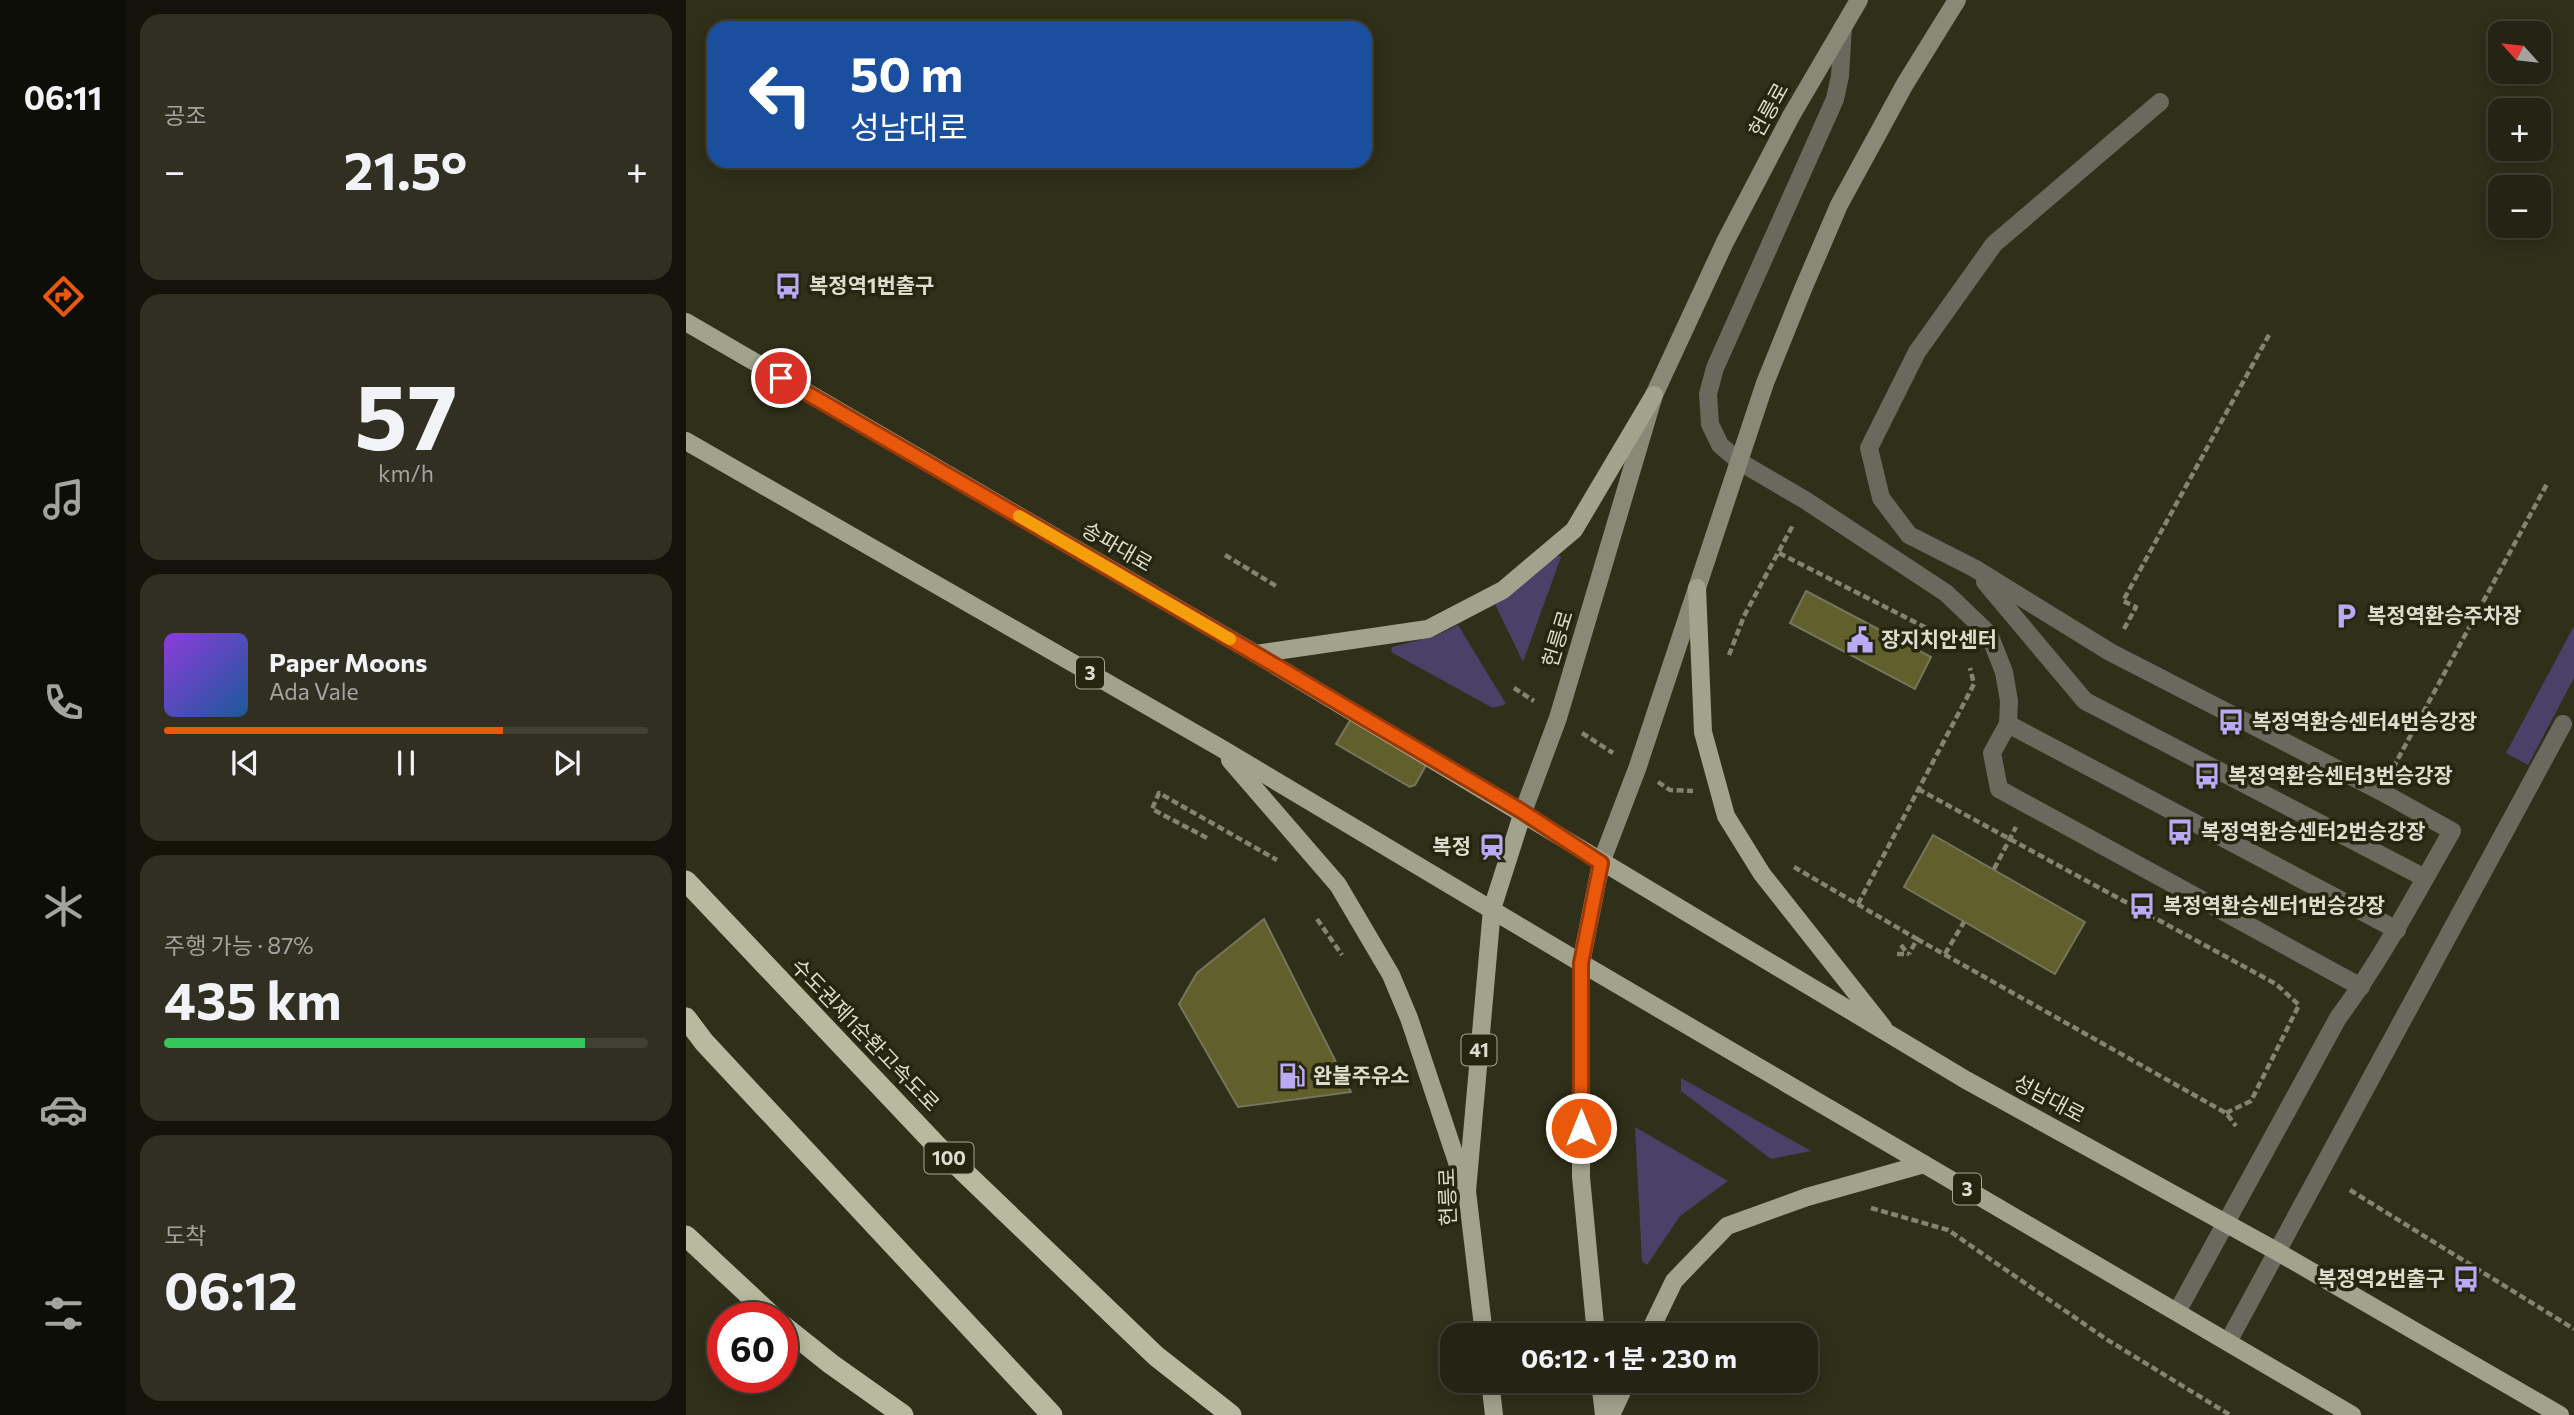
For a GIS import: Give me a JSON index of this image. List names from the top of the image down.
{
  "streets": {
    "highway": ["수도권제1순환고속도로", "100"],
    "main road": [
      "헌릉로",
      "송파대로",
      "3",
      "41",
      "성남대로"
    ]
  },
  "crossings": [
    ["헌릉로", "송파대로"],
    ["헌릉로", "3"],
    ["헌릉로", "성남대로"],
    ["송파대로", "성남대로"]
  ],
  "places": {
    "bus stop": [
      "복정역1번출구",
      "복정역환승센터4번승강장",
      "복정역환승센터3번승강장",
      "복정역환승센터2번승강장",
      "복정역환승센터1번승강장",
      "복정역2번출구"
    ],
    "parking": ["복정역환승주차장"],
    "public building": ["장지치안센터"],
    "station": ["복정"],
    "fuel station": ["완불주유소"]
  },
  "north": "top left",
  "page": {
    "tabs": "06:11",
    "tile": [
      "공조",
      ["57", "km/h"],
      ["주행 가능 · 87%", "435 km"],
      ["도착", "06:12"]
    ],
    "map_buttons": ["+", "−"],
    "turn": ["50 m", "성남대로"],
    "heat": ["−", "21.5°", "+"],
    "song": ["Paper Moons", "Ada Vale"],
    "limit": "60",
    "trip": "06:12 · 1 분 · 230 m"
  }
}
